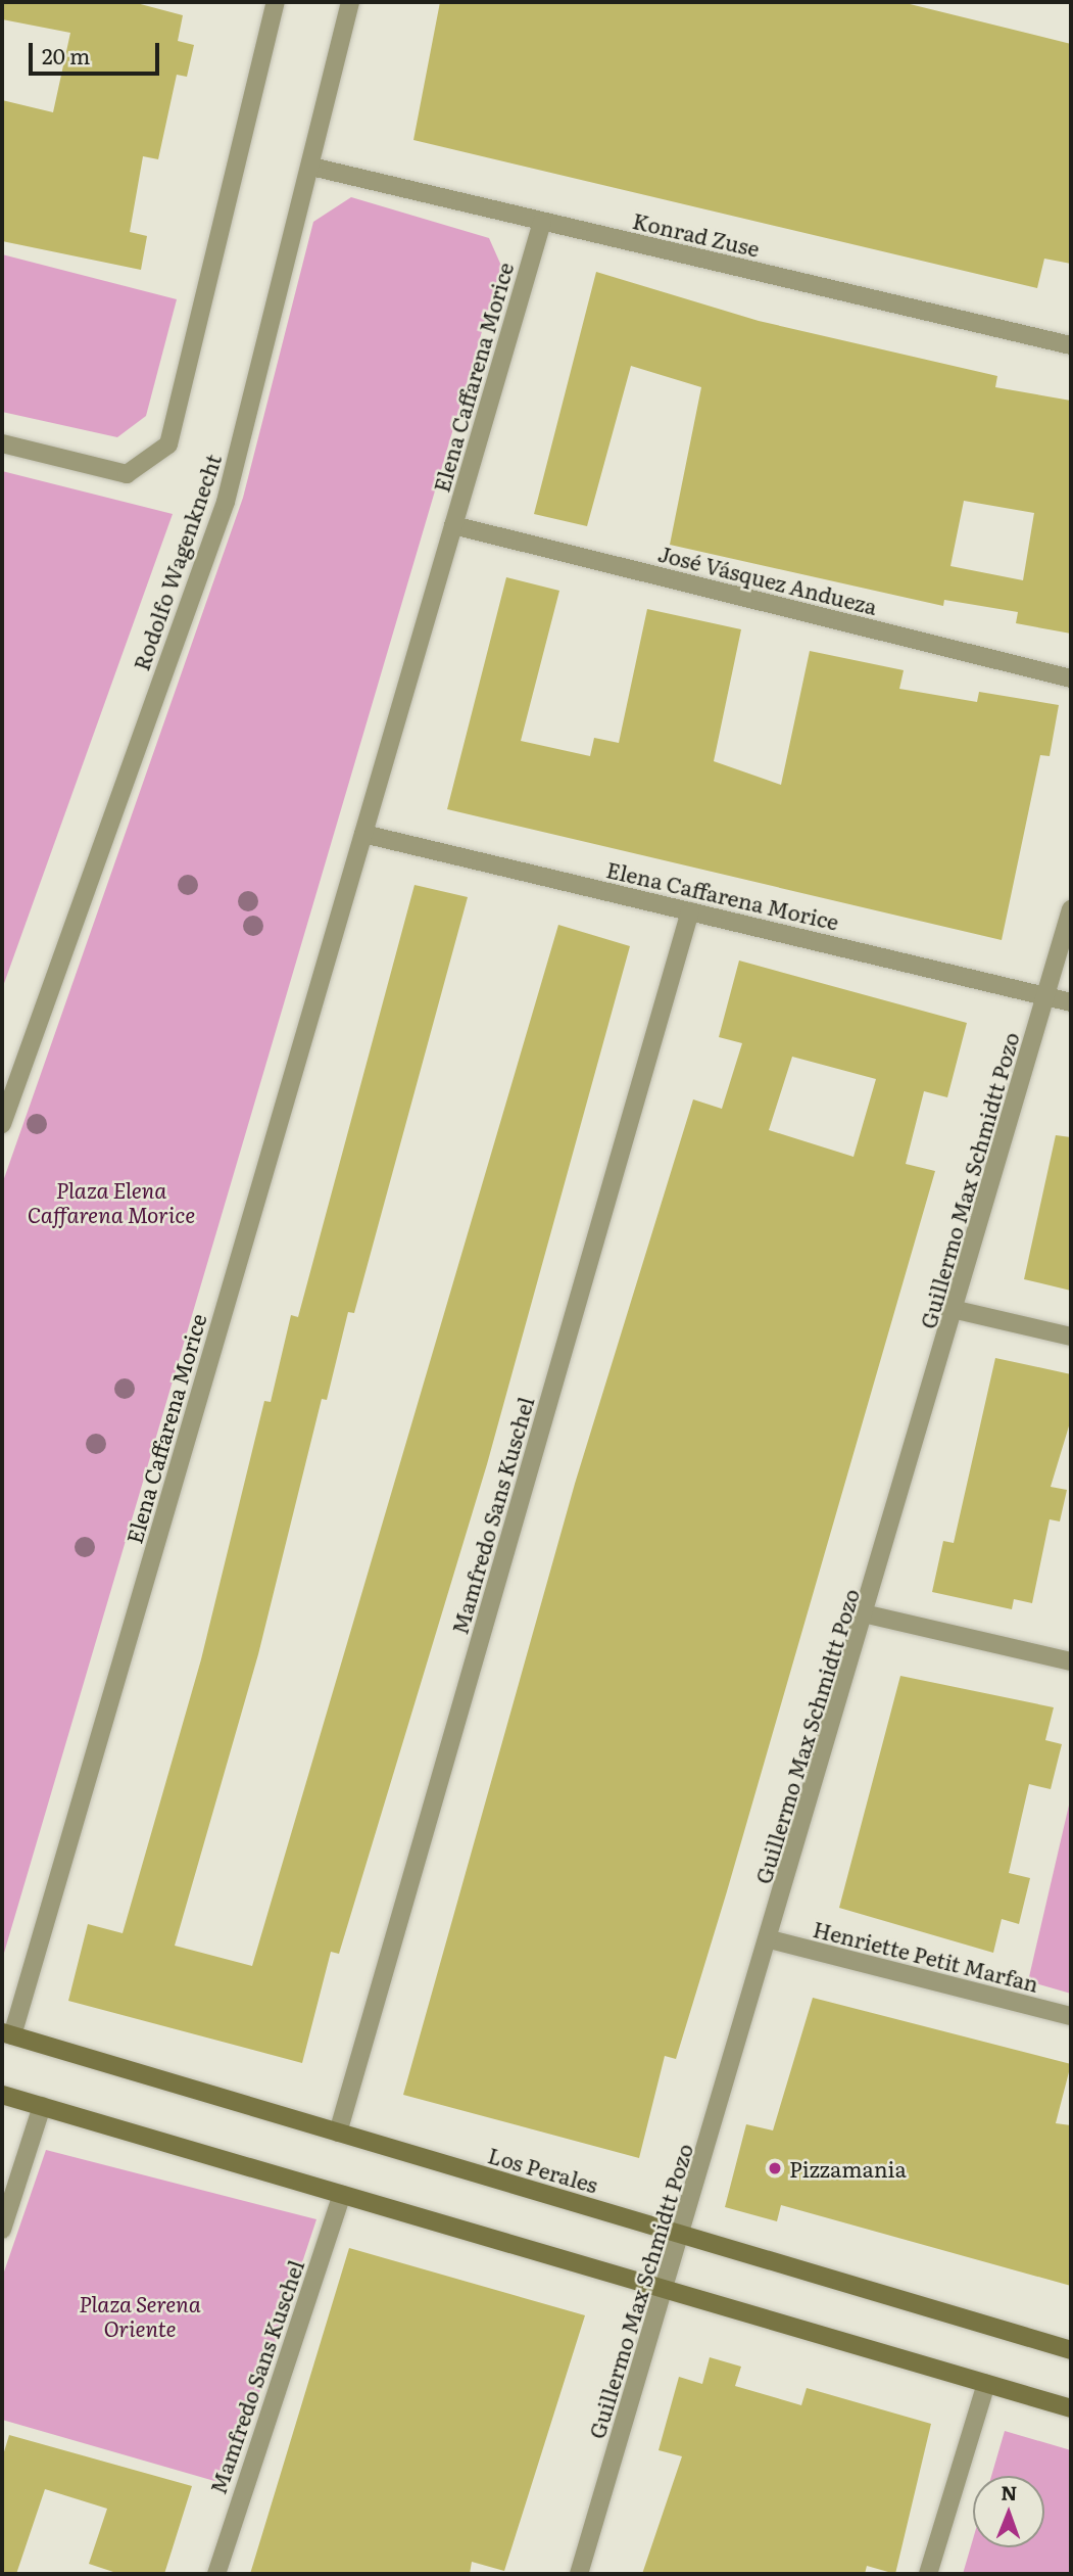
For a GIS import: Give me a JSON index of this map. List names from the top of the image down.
{
  "streets": {
    "main road": ["Los Perales"],
    "street": [
      "Konrad Zuse",
      "Elena Caffarena Morice",
      "Rodolfo Wagenknecht",
      "José Vásquez Andueza",
      "Guillermo Max Schmidtt Pozo",
      "Mamfredo Sans Kuschel",
      "Henriette Petit Marfan"
    ]
  },
  "crossings": [
    ["Konrad Zuse", "Elena Caffarena Morice"],
    ["Konrad Zuse", "Rodolfo Wagenknecht"],
    ["Elena Caffarena Morice", "José Vásquez Andueza"],
    ["Elena Caffarena Morice", "Guillermo Max Schmidtt Pozo"],
    ["Elena Caffarena Morice", "Mamfredo Sans Kuschel"],
    ["Elena Caffarena Morice", "Los Perales"],
    ["Guillermo Max Schmidtt Pozo", "Henriette Petit Marfan"],
    ["Guillermo Max Schmidtt Pozo", "Los Perales"],
    ["Mamfredo Sans Kuschel", "Los Perales"]
  ],
  "parks": ["Plaza Elena Caffarena Morice", "Plaza Serena Oriente"],
  "places": ["Pizzamania"],
  "scale_bar": "20 m",
  "north": "top"
}
